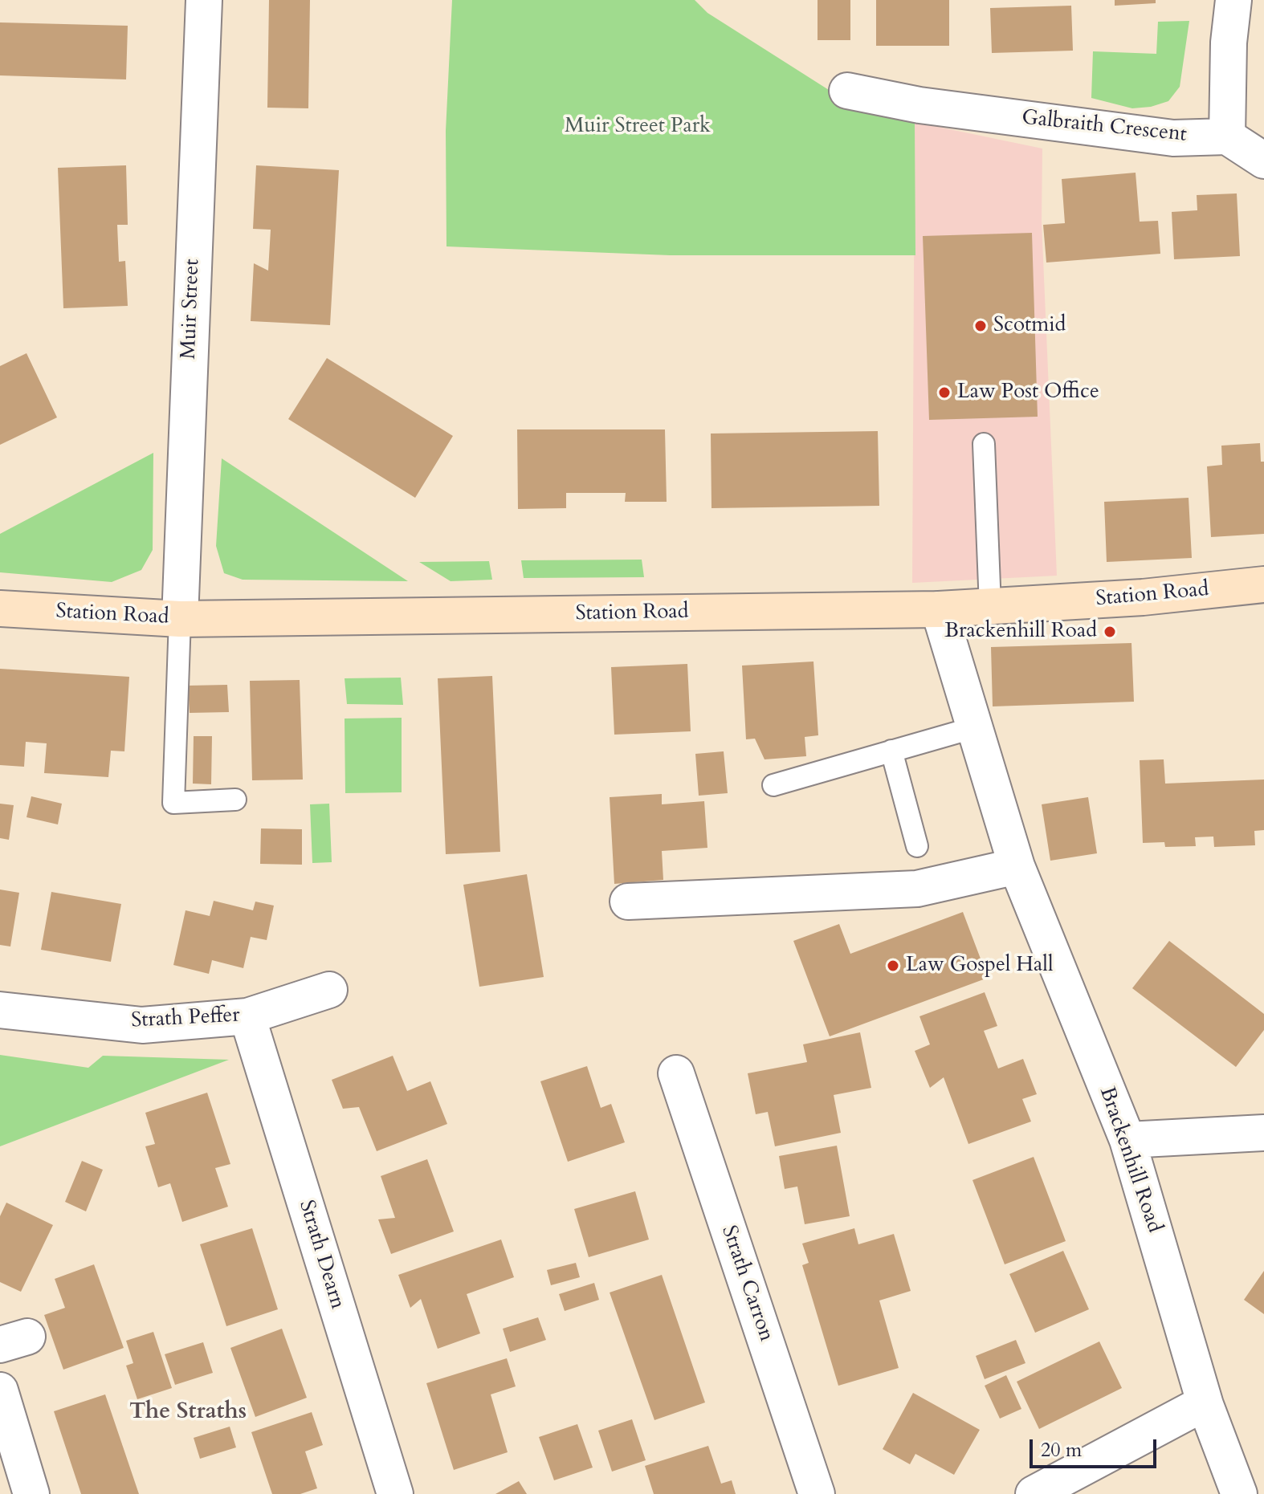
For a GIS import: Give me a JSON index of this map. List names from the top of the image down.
{
  "streets": {
    "main road": ["Station Road"],
    "street": [
      "Galbraith Crescent",
      "Muir Street",
      "Strath Peffer",
      "Brackenhill Road",
      "Strath Dearn",
      "Strath Carron"
    ]
  },
  "crossings": [
    ["Muir Street", "Station Road"],
    ["Station Road", "Brackenhill Road"],
    ["Strath Peffer", "Strath Dearn"]
  ],
  "districts": ["The Straths"],
  "parks": ["Muir Street Park"],
  "places": [
    "Scotmid",
    "Law Post Office",
    "Brackenhill Road",
    "Law Gospel Hall"
  ],
  "scale_bar": "20 m"
}
